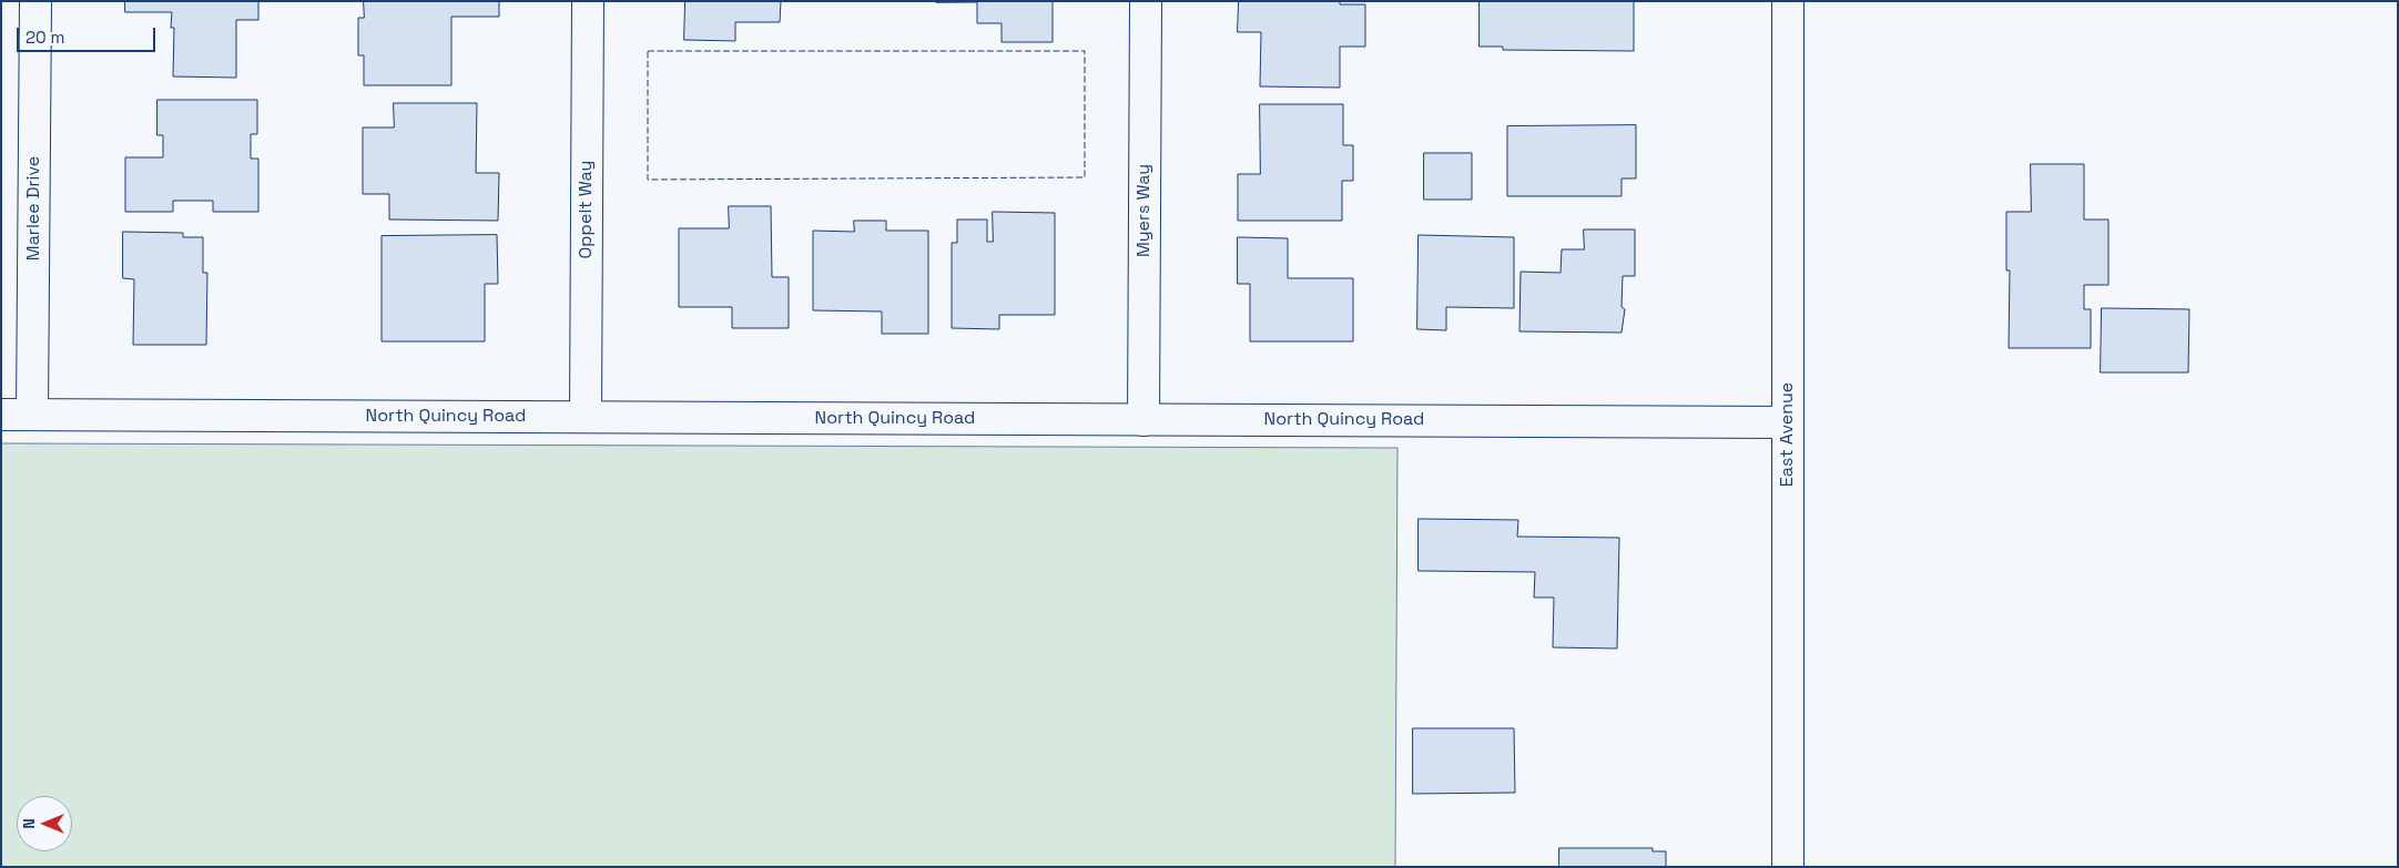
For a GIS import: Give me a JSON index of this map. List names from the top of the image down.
{
  "streets": {
    "street": [
      "Marlee Drive",
      "Oppelt Way",
      "Myers Way",
      "North Quincy Road",
      "East Avenue"
    ]
  },
  "crossings": [
    ["Marlee Drive", "North Quincy Road"],
    ["Oppelt Way", "North Quincy Road"],
    ["Myers Way", "North Quincy Road"],
    ["North Quincy Road", "East Avenue"]
  ],
  "scale_bar": "20 m",
  "north": "left"
}
